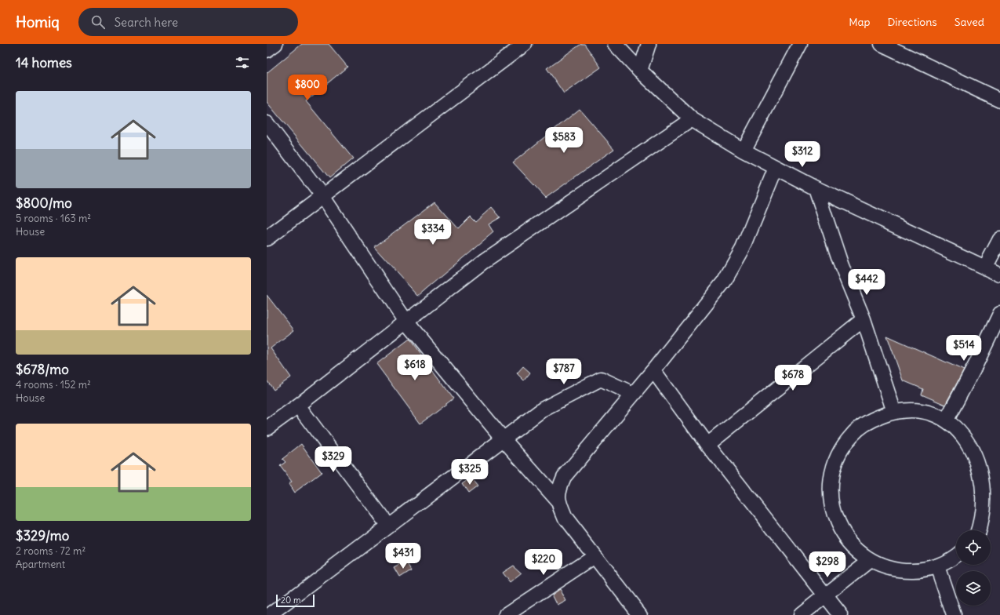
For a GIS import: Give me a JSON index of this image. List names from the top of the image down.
{
  "scale_bar": "20 m",
  "page": {
    "header": "Homiq",
    "search": "Search here",
    "nav": ["Map", "Directions", "Saved"],
    "heading": "14 homes",
    "price": [
      "$800",
      "$583",
      "$312",
      "$334",
      "$442",
      "$514",
      "$618",
      "$787",
      "$678",
      "$329",
      "$325",
      "$431",
      "$220",
      "$298"
    ],
    "list": [
      {
        "name": "$800/mo",
        "note": "5 rooms · 163 m² · House"
      },
      {
        "name": "$678/mo",
        "note": "4 rooms · 152 m² · House"
      },
      {
        "name": "$329/mo",
        "note": "2 rooms · 72 m² · Apartment"
      }
    ],
    "scale": "20 m"
  }
}
